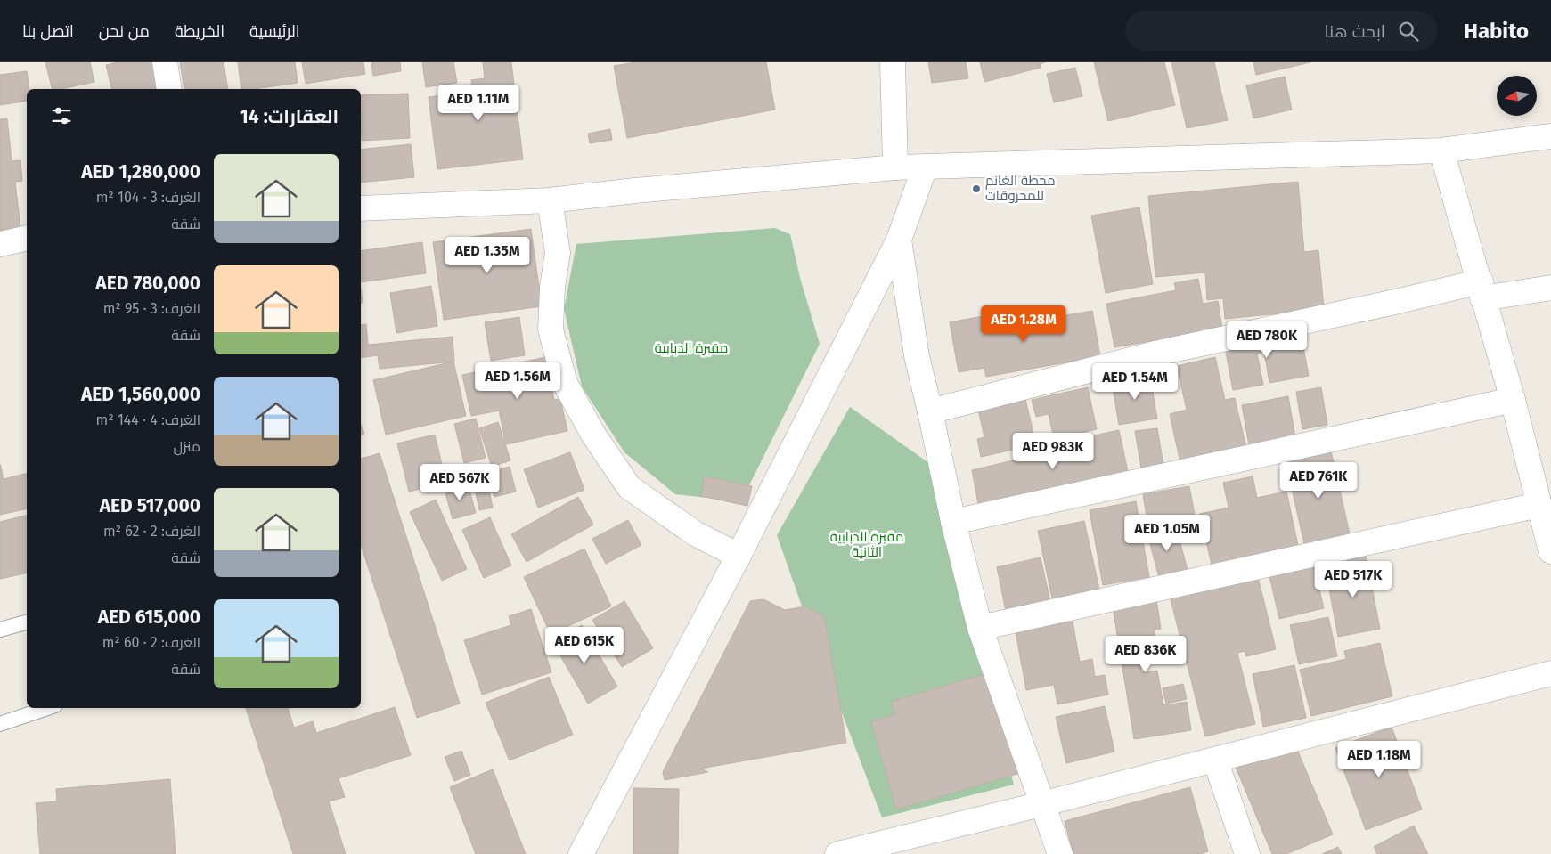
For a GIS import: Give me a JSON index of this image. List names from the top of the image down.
{
  "parks": ["مقبرة الدبابية", "مقبرة الدبابية الثانية"],
  "places": ["محطة الغانم للمحروقات"],
  "north": "left",
  "page": {
    "header": "Habito",
    "search": "ابحث هنا",
    "nav": [
      "الرئيسية",
      "الخريطة",
      "من نحن",
      "اتصل بنا"
    ],
    "price": [
      "AED 1.11M",
      "AED 1.35M",
      "AED 1.28M",
      "AED 780K",
      "AED 1.56M",
      "AED 1.54M",
      "AED 983K",
      "AED 761K",
      "AED 567K",
      "AED 1.05M",
      "AED 517K",
      "AED 615K",
      "AED 836K",
      "AED 1.18M"
    ],
    "heading": "العقارات: 14",
    "list": [
      {
        "name": "AED 1,280,000",
        "note": "الغرف: 3 · 104 m² · شقة"
      },
      {
        "name": "AED 780,000",
        "note": "الغرف: 3 · 95 m² · شقة"
      },
      {
        "name": "AED 1,560,000",
        "note": "الغرف: 4 · 144 m² · منزل"
      },
      {
        "name": "AED 517,000",
        "note": "الغرف: 2 · 62 m² · شقة"
      },
      {
        "name": "AED 615,000",
        "note": "الغرف: 2 · 60 m² · شقة"
      }
    ]
  }
}
